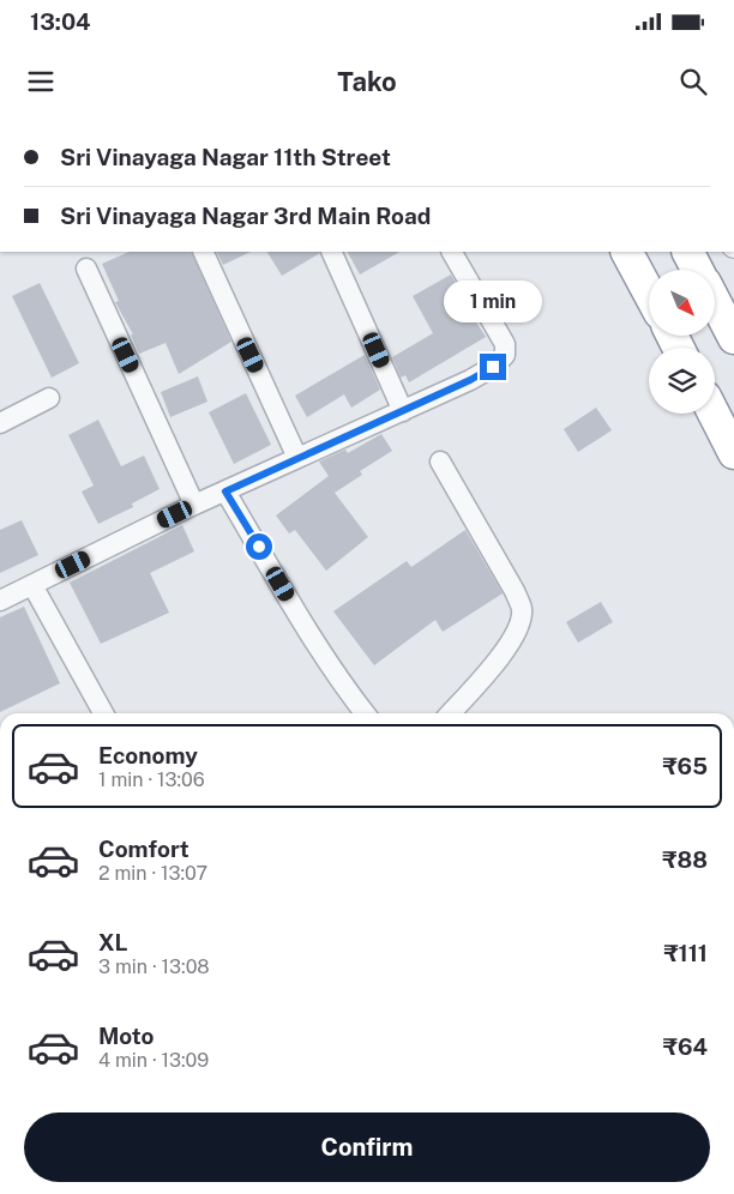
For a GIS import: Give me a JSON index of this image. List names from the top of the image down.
{
  "north": "bottom right",
  "page": {
    "status": "13:04",
    "header": "Tako",
    "banner": ["Sri Vinayaga Nagar 11th Street", "Sri Vinayaga Nagar 3rd Main Road"],
    "bubble": "1 min",
    "list": [
      {
        "name": "Economy",
        "note": "1 min · 13:06",
        "value": "₹65"
      },
      {
        "name": "Comfort",
        "note": "2 min · 13:07",
        "value": "₹88"
      },
      {
        "name": "XL",
        "note": "3 min · 13:08",
        "value": "₹111"
      },
      {
        "name": "Moto",
        "note": "4 min · 13:09",
        "value": "₹64"
      }
    ],
    "buttons": "Confirm"
  }
}
